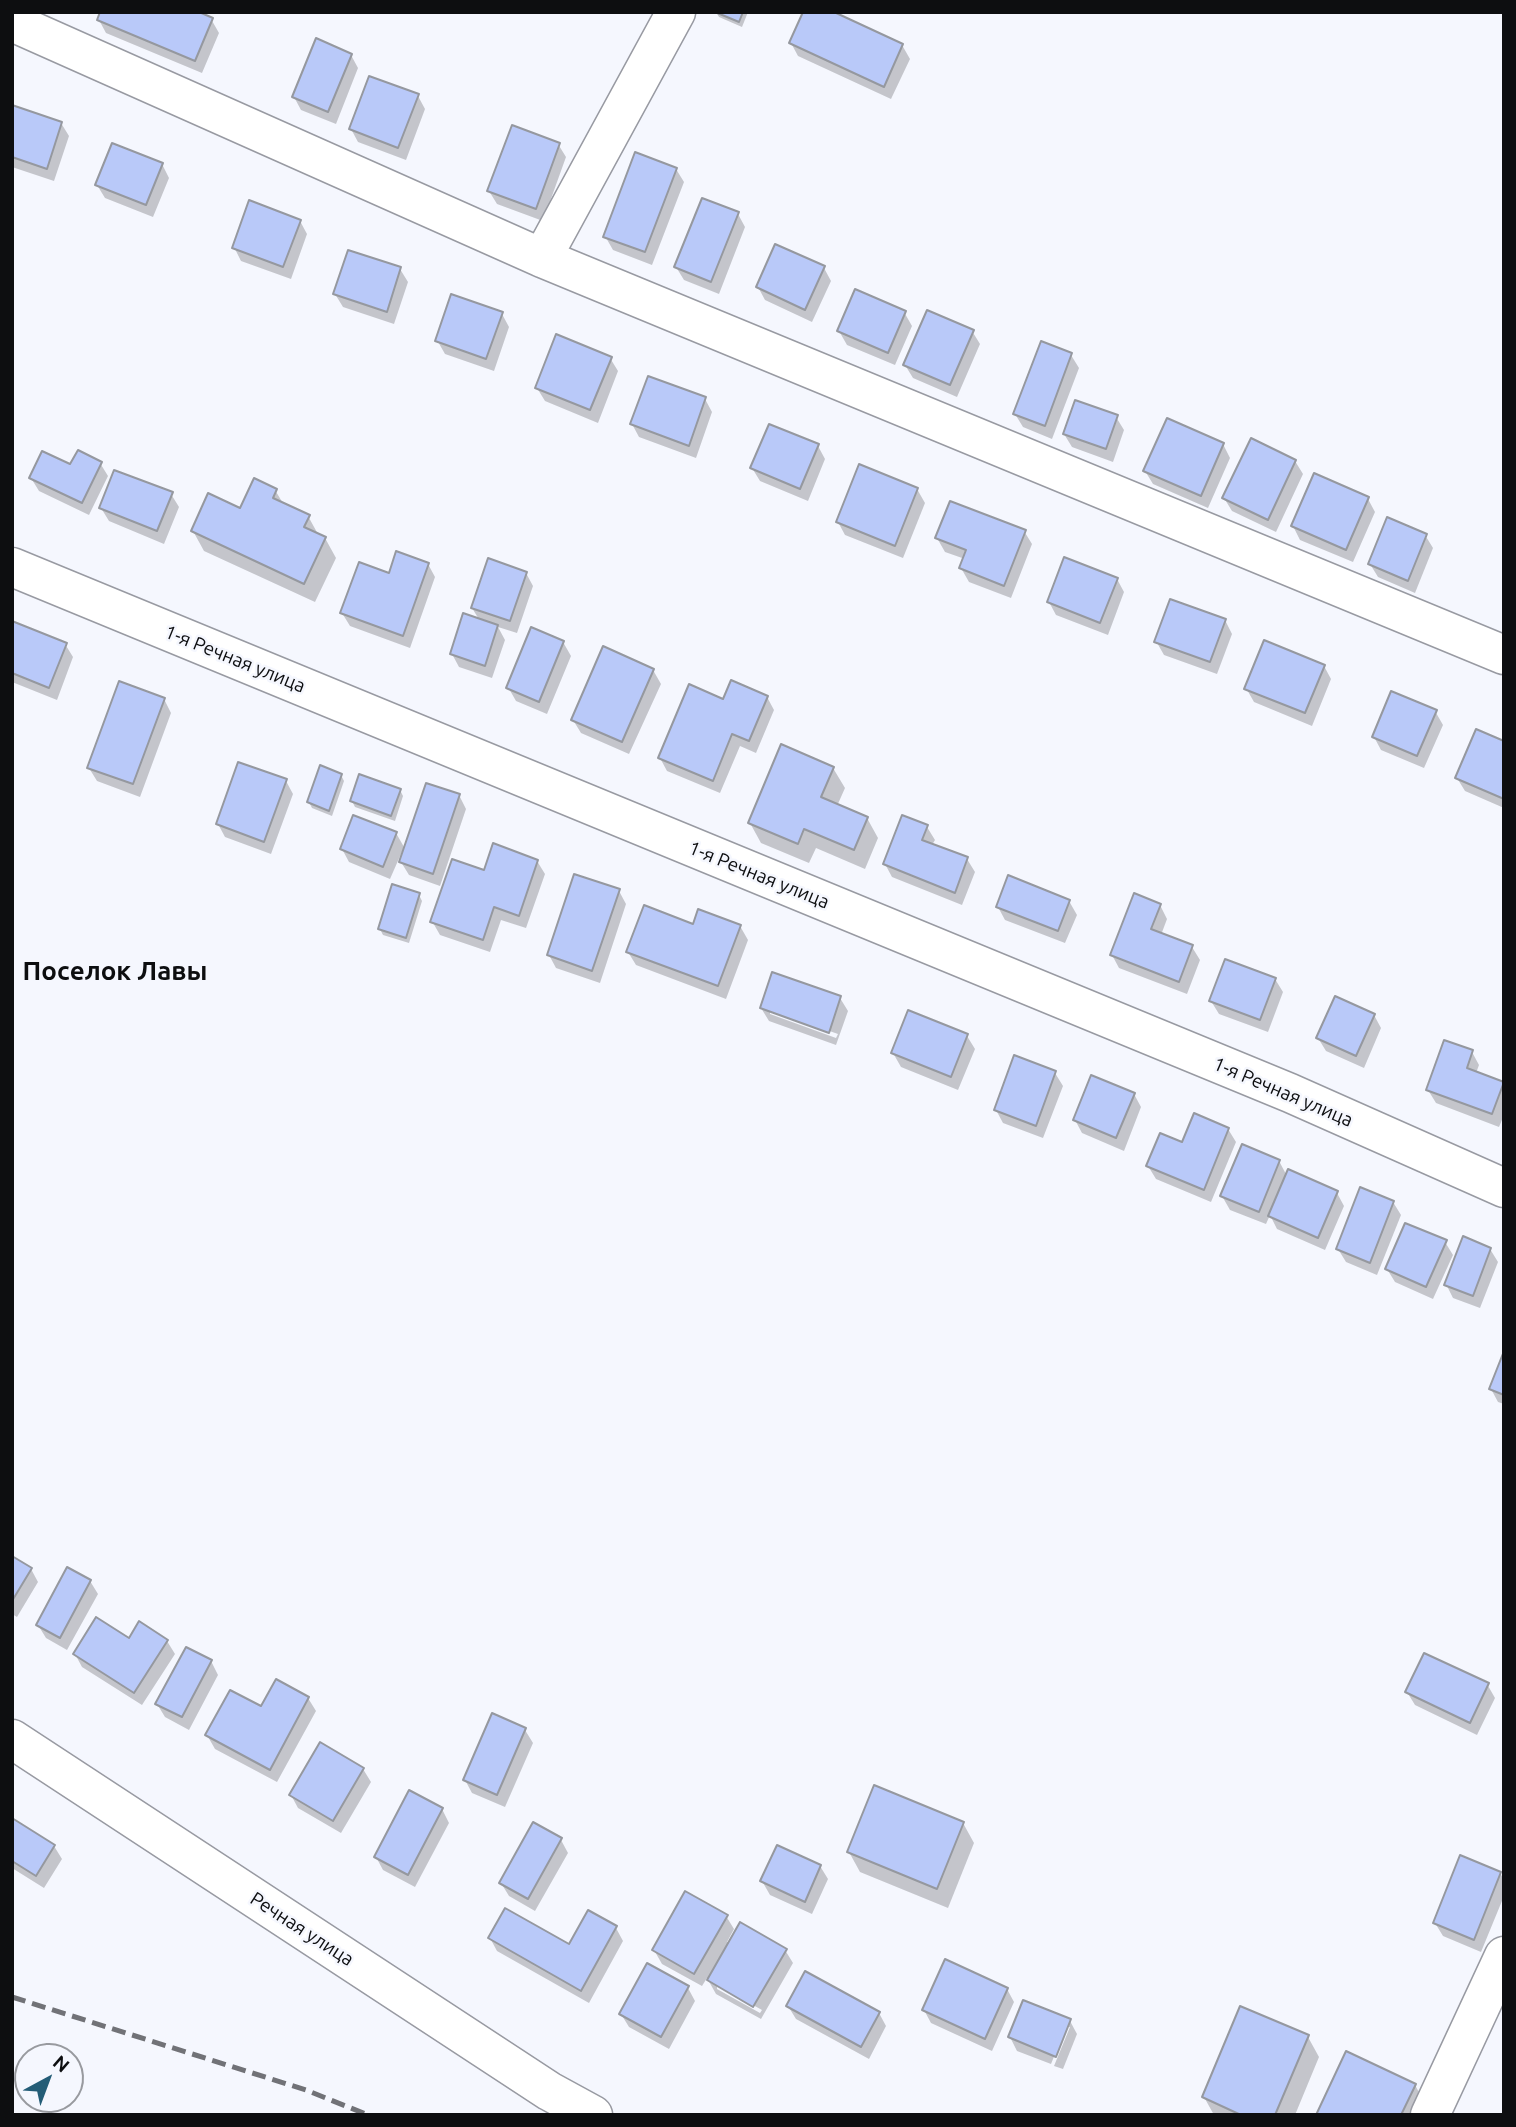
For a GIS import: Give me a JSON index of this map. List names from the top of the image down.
{
  "streets": {
    "street": ["1-я Речная улица", "Речная улица"]
  },
  "districts": ["Поселок Лавы"],
  "north": "top right"
}
